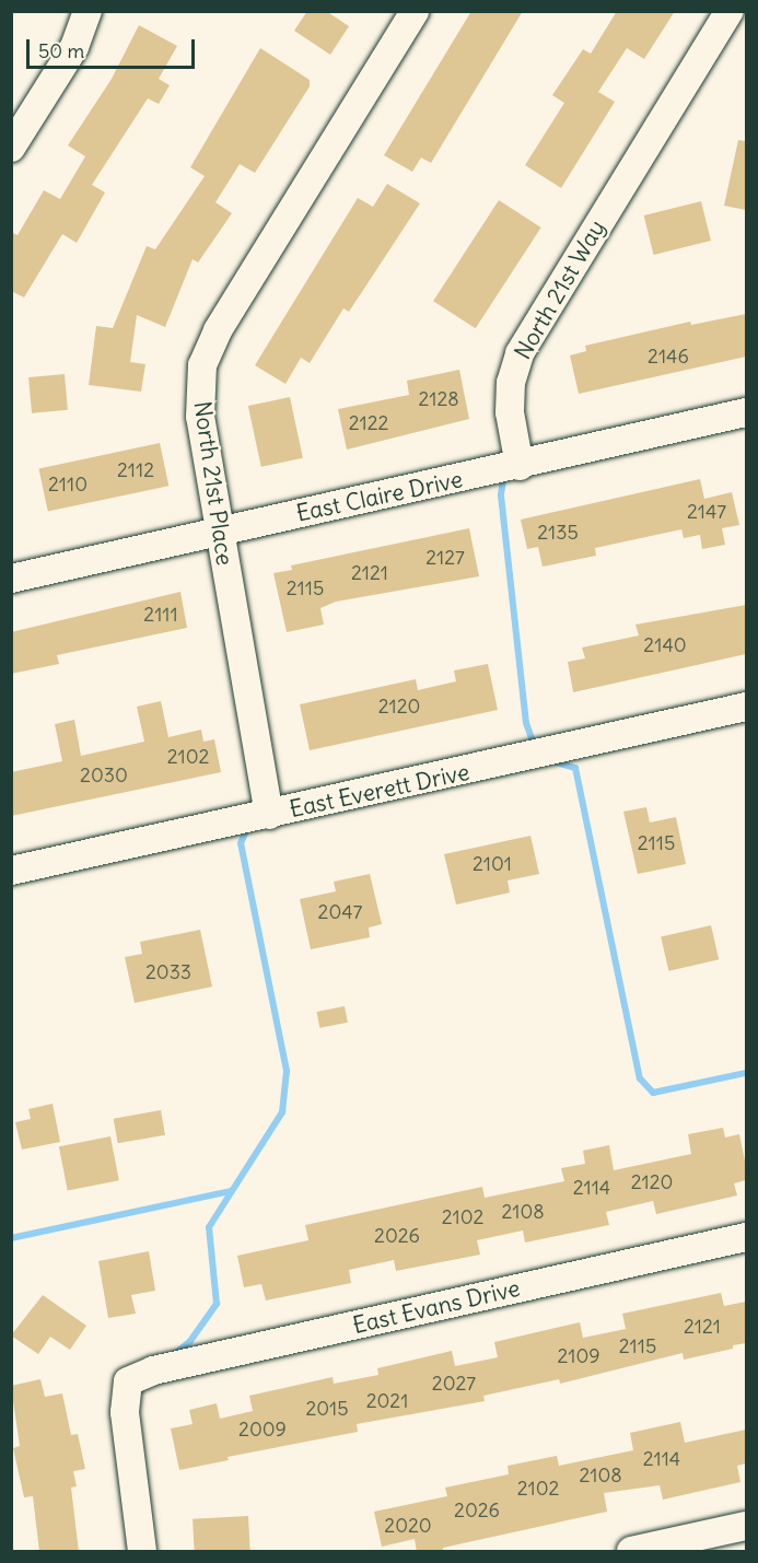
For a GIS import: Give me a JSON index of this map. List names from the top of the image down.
{
  "streets": {
    "street": [
      "North 21st Way",
      "North 21st Place",
      "East Claire Drive",
      "East Everett Drive",
      "East Evans Drive"
    ]
  },
  "crossings": [
    ["North 21st Way", "East Claire Drive"],
    ["North 21st Place", "East Claire Drive"],
    ["North 21st Place", "East Everett Drive"]
  ],
  "house_numbers": [
    "2146",
    "2128",
    "2122",
    "2112",
    "2110",
    "2147",
    "2135",
    "2127",
    "2121",
    "2115",
    "2111",
    "2140",
    "2120",
    "2102",
    "2030",
    "2115",
    "2101",
    "2047",
    "2033",
    "2120",
    "2114",
    "2108",
    "2102",
    "2026",
    "2121",
    "2115",
    "2109",
    "2027",
    "2021",
    "2015",
    "2009",
    "2114",
    "2108",
    "2102",
    "2026",
    "2020"
  ],
  "scale_bar": "50 m"
}
